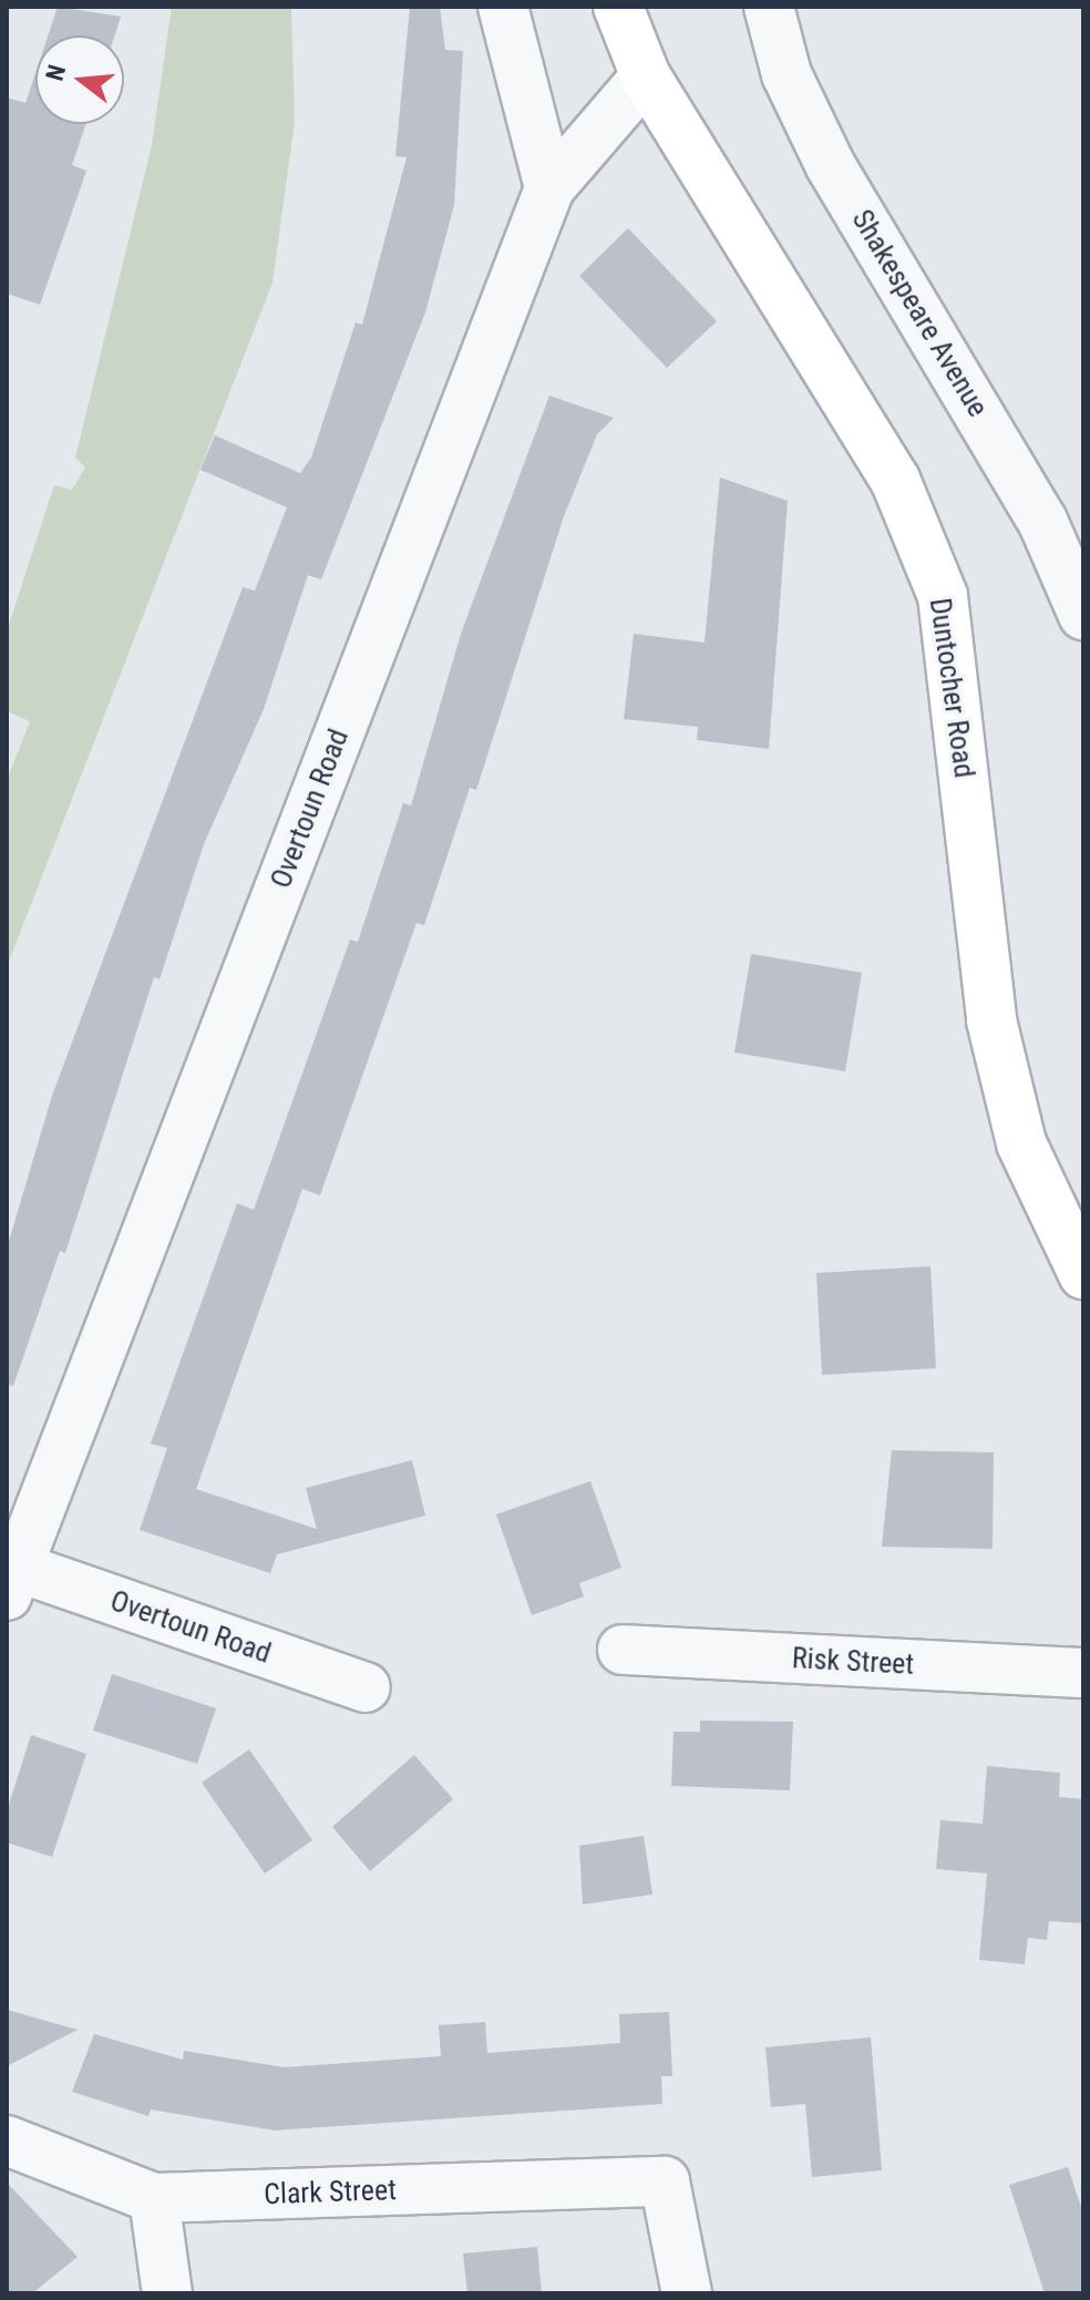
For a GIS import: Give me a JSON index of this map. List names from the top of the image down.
{
  "streets": {
    "main road": ["Duntocher Road"],
    "street": [
      "Shakespeare Avenue",
      "Overtoun Road",
      "Risk Street",
      "Clark Street"
    ]
  },
  "crossings": [
    ["Duntocher Road", "Overtoun Road"]
  ],
  "north": "left"
}
